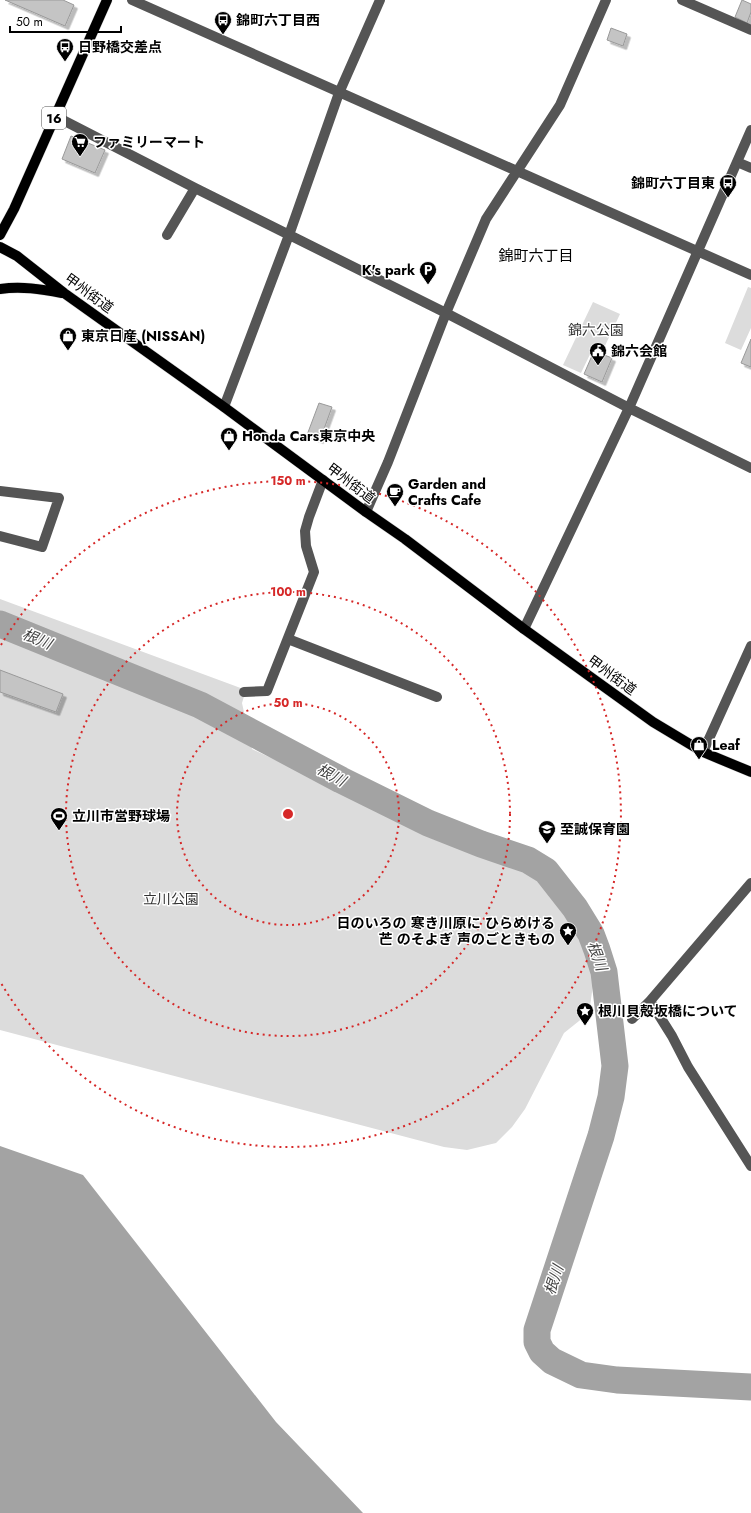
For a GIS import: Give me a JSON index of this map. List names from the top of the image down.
{
  "streets": {
    "main road": ["16", "甲州街道"]
  },
  "districts": ["錦町六丁目"],
  "water": ["根川"],
  "parks": ["錦六公園", "立川公園"],
  "places": {
    "bus stop": ["錦町六丁目西", "日野橋交差点", "錦町六丁目東"],
    "supermarket": ["ファミリーマート"],
    "parking": ["K's park"],
    "shop": ["東京日産 (NISSAN)", "Honda Cars東京中央", "Leaf"],
    "public building": ["錦六会館"],
    "cafe": ["Garden and Crafts Cafe"],
    "sports": ["立川市営野球場"],
    "school or university": ["至誠保育園"],
    "place": ["日のいろの 寒き川原に ひらめける 芒 のそよぎ 声のごときもの", "根川貝殻坂橋について"]
  },
  "scale_bar": "50 m",
  "rings": ["150 m", "100 m", "50 m"]
}
